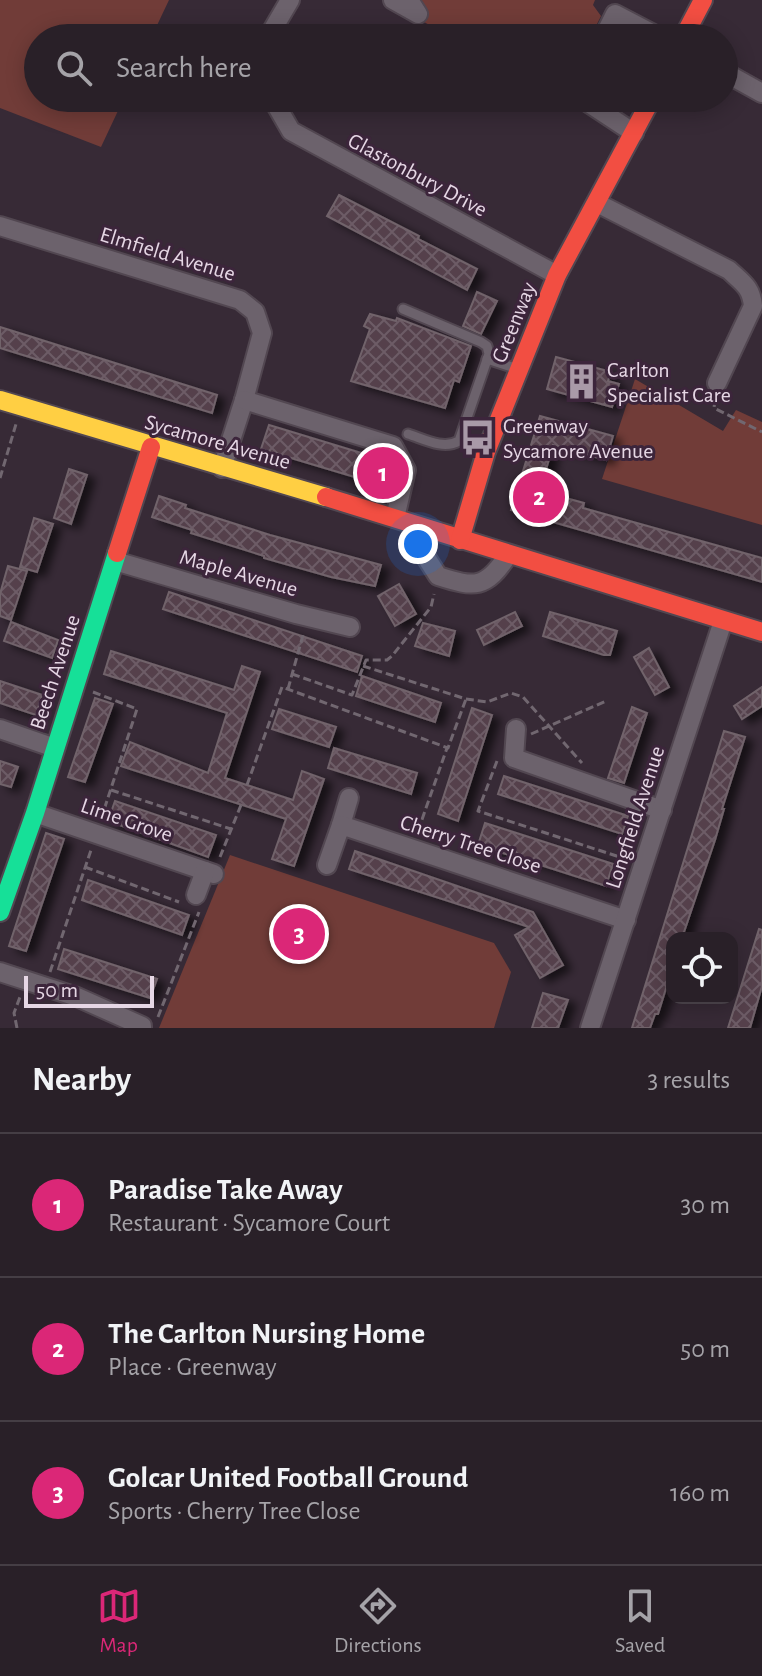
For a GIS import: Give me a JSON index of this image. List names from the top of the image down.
{
  "streets": {
    "street": [
      "Glastonbury Drive",
      "Elmfield Avenue",
      "Greenway",
      "Sycamore Avenue",
      "Maple Avenue",
      "Beech Avenue",
      "Longfield Avenue",
      "Lime Grove",
      "Cherry Tree Close"
    ]
  },
  "crossings": [
    ["Glastonbury Drive", "Greenway"],
    ["Elmfield Avenue", "Sycamore Avenue"],
    ["Greenway", "Sycamore Avenue"],
    ["Sycamore Avenue", "Beech Avenue"],
    ["Sycamore Avenue", "Longfield Avenue"],
    ["Maple Avenue", "Beech Avenue"],
    ["Beech Avenue", "Lime Grove"],
    ["Longfield Avenue", "Cherry Tree Close"]
  ],
  "places": {
    "building": ["Carlton Specialist Care"],
    "bus stop": ["Greenway Sycamore Avenue"]
  },
  "scale_bar": "50 m",
  "page": {
    "search": "Search here",
    "pins": ["1", "2", "3"],
    "scale": "50 m",
    "heading": ["Nearby", "3 results"],
    "list": [
      {
        "mark": "1",
        "name": "Paradise Take Away",
        "note": "Restaurant · Sycamore Court",
        "value": "30 m"
      },
      {
        "mark": "2",
        "name": "The Carlton Nursing Home",
        "note": "Place · Greenway",
        "value": "50 m"
      },
      {
        "mark": "3",
        "name": "Golcar United Football Ground",
        "note": "Sports · Cherry Tree Close",
        "value": "160 m"
      }
    ],
    "nav": ["Map", "Directions", "Saved"]
  }
}
